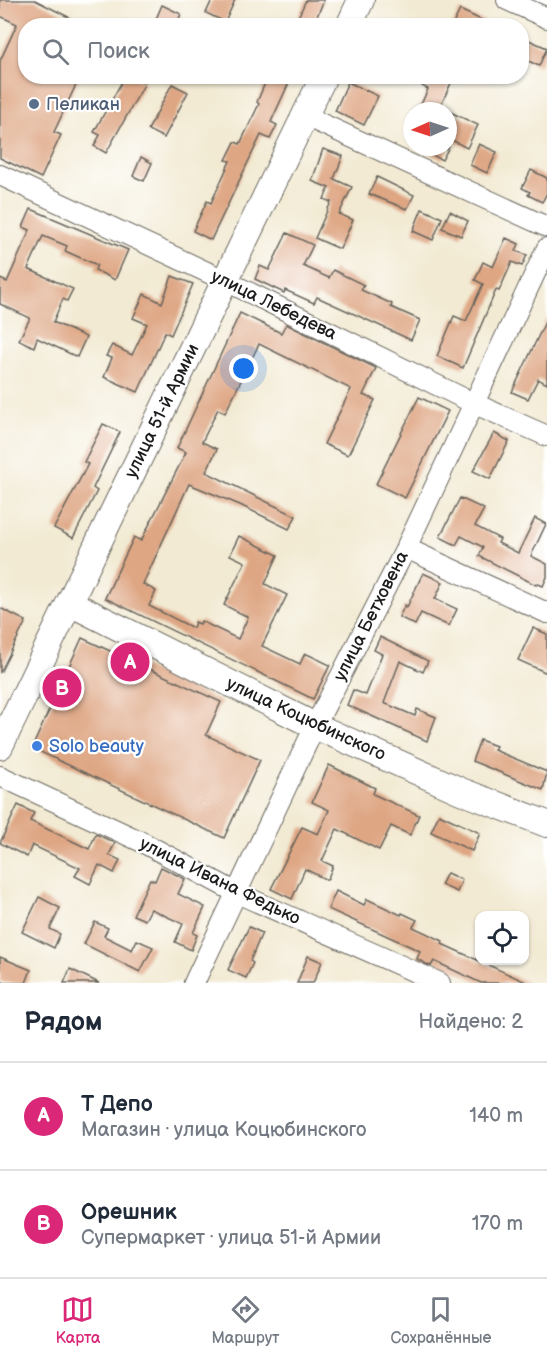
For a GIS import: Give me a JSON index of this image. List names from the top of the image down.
{
  "streets": {
    "main road": ["улица 51-й Армии", "улица Коцюбинского"],
    "street": ["улица Лебедева", "улица Бетховена", "улица Ивана Федько"]
  },
  "crossings": [
    ["улица Лебедева", "улица 51-й Армии"],
    ["улица Лебедева", "улица Бетховена"],
    ["улица 51-й Армии", "улица Коцюбинского"],
    ["улица Бетховена", "улица Коцюбинского"],
    ["улица Бетховена", "улица Ивана Федько"]
  ],
  "places": ["Пеликан", "Solo beauty"],
  "north": "left",
  "page": {
    "search": "Поиск",
    "pins": ["A", "B"],
    "heading": ["Рядом", "Найдено: 2"],
    "list": [
      {
        "mark": "A",
        "name": "Т Депо",
        "note": "Магазин · улица Коцюбинского",
        "value": "140 m"
      },
      {
        "mark": "B",
        "name": "Орешник",
        "note": "Супермаркет · улица 51-й Армии",
        "value": "170 m"
      }
    ],
    "nav": ["Карта", "Маршрут", "Сохранённые"]
  }
}
